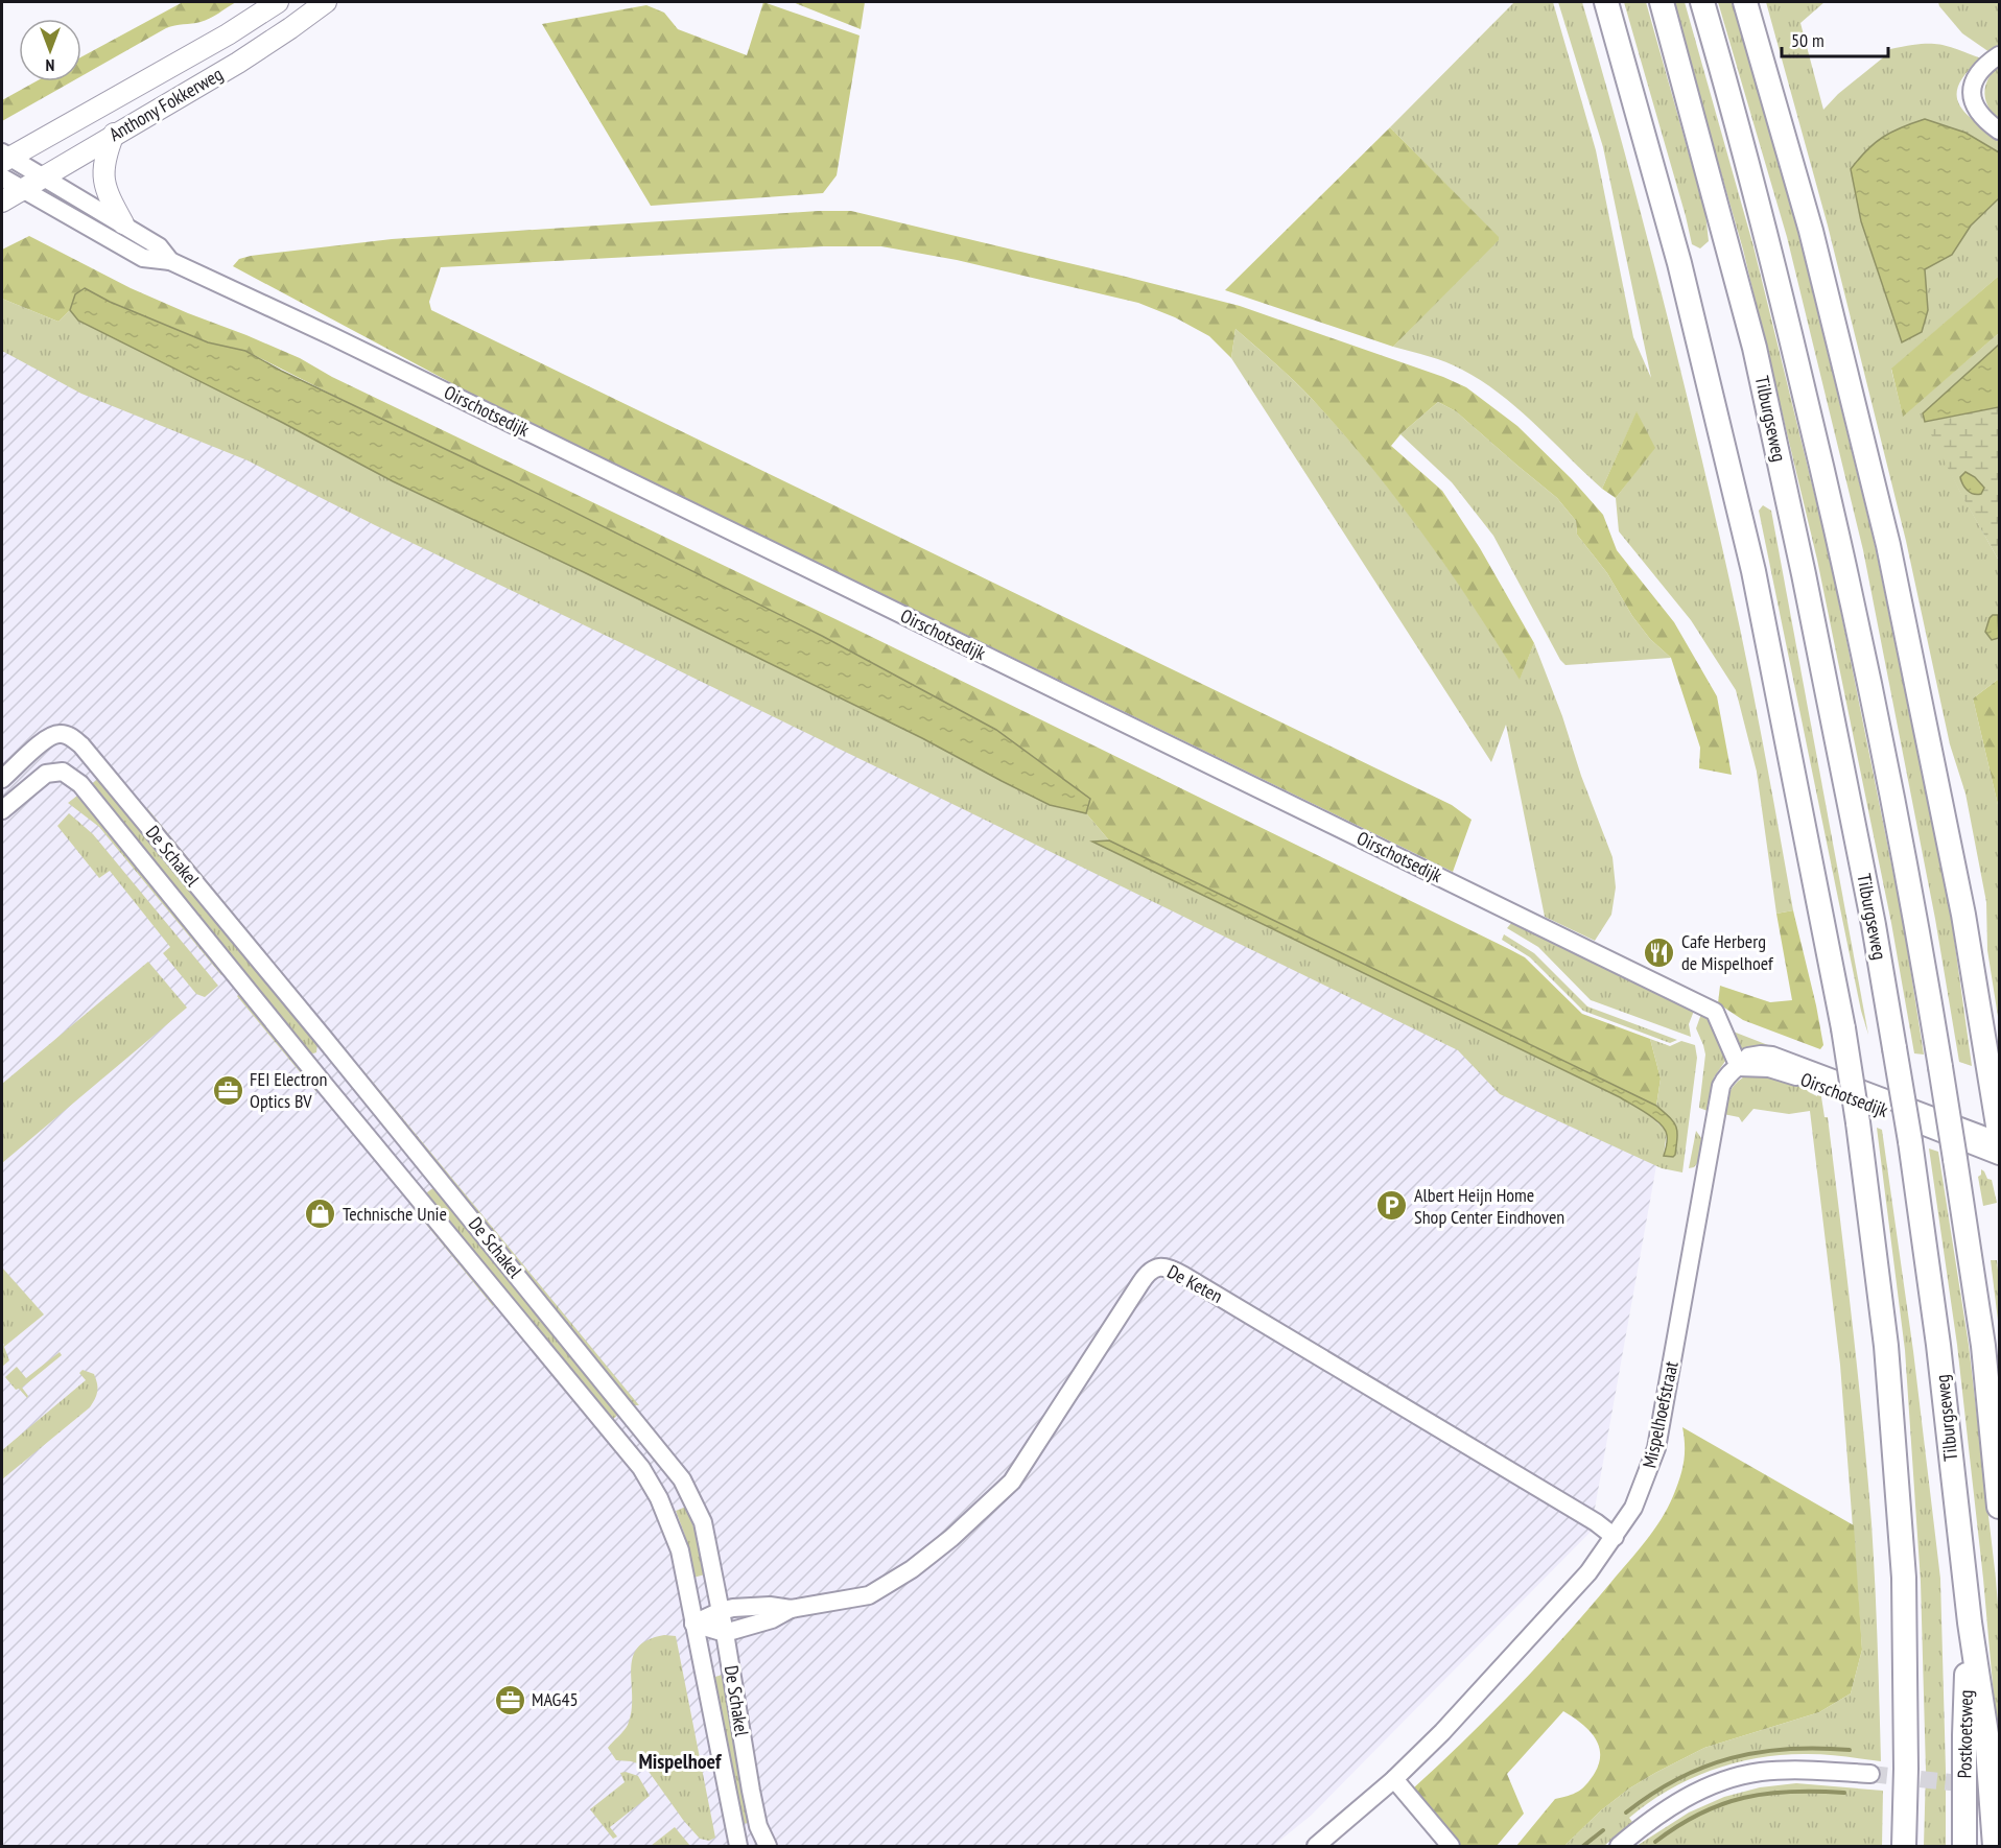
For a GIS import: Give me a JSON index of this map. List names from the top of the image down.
{
  "streets": {
    "highway": ["Tilburgseweg", "Postkoetsweg"],
    "main road": ["Anthony Fokkerweg"],
    "street": [
      "Oirschotsedijk",
      "De Schakel",
      "De Keten",
      "Mispelhoefstraat"
    ]
  },
  "crossings": [
    ["Anthony Fokkerweg", "Oirschotsedijk"],
    ["Oirschotsedijk", "Mispelhoefstraat"],
    ["Tilburgseweg", "Postkoetsweg"],
    ["De Schakel", "De Keten"],
    ["De Keten", "Mispelhoefstraat"]
  ],
  "districts": ["Mispelhoef"],
  "places": {
    "restaurant": ["Cafe Herberg de Mispelhoef"],
    "office": ["FEI Electron Optics BV", "MAG45"],
    "parking": ["Albert Heijn Home Shop Center Eindhoven"],
    "shop": ["Technische Unie"]
  },
  "scale_bar": "50 m",
  "north": "bottom"
}
